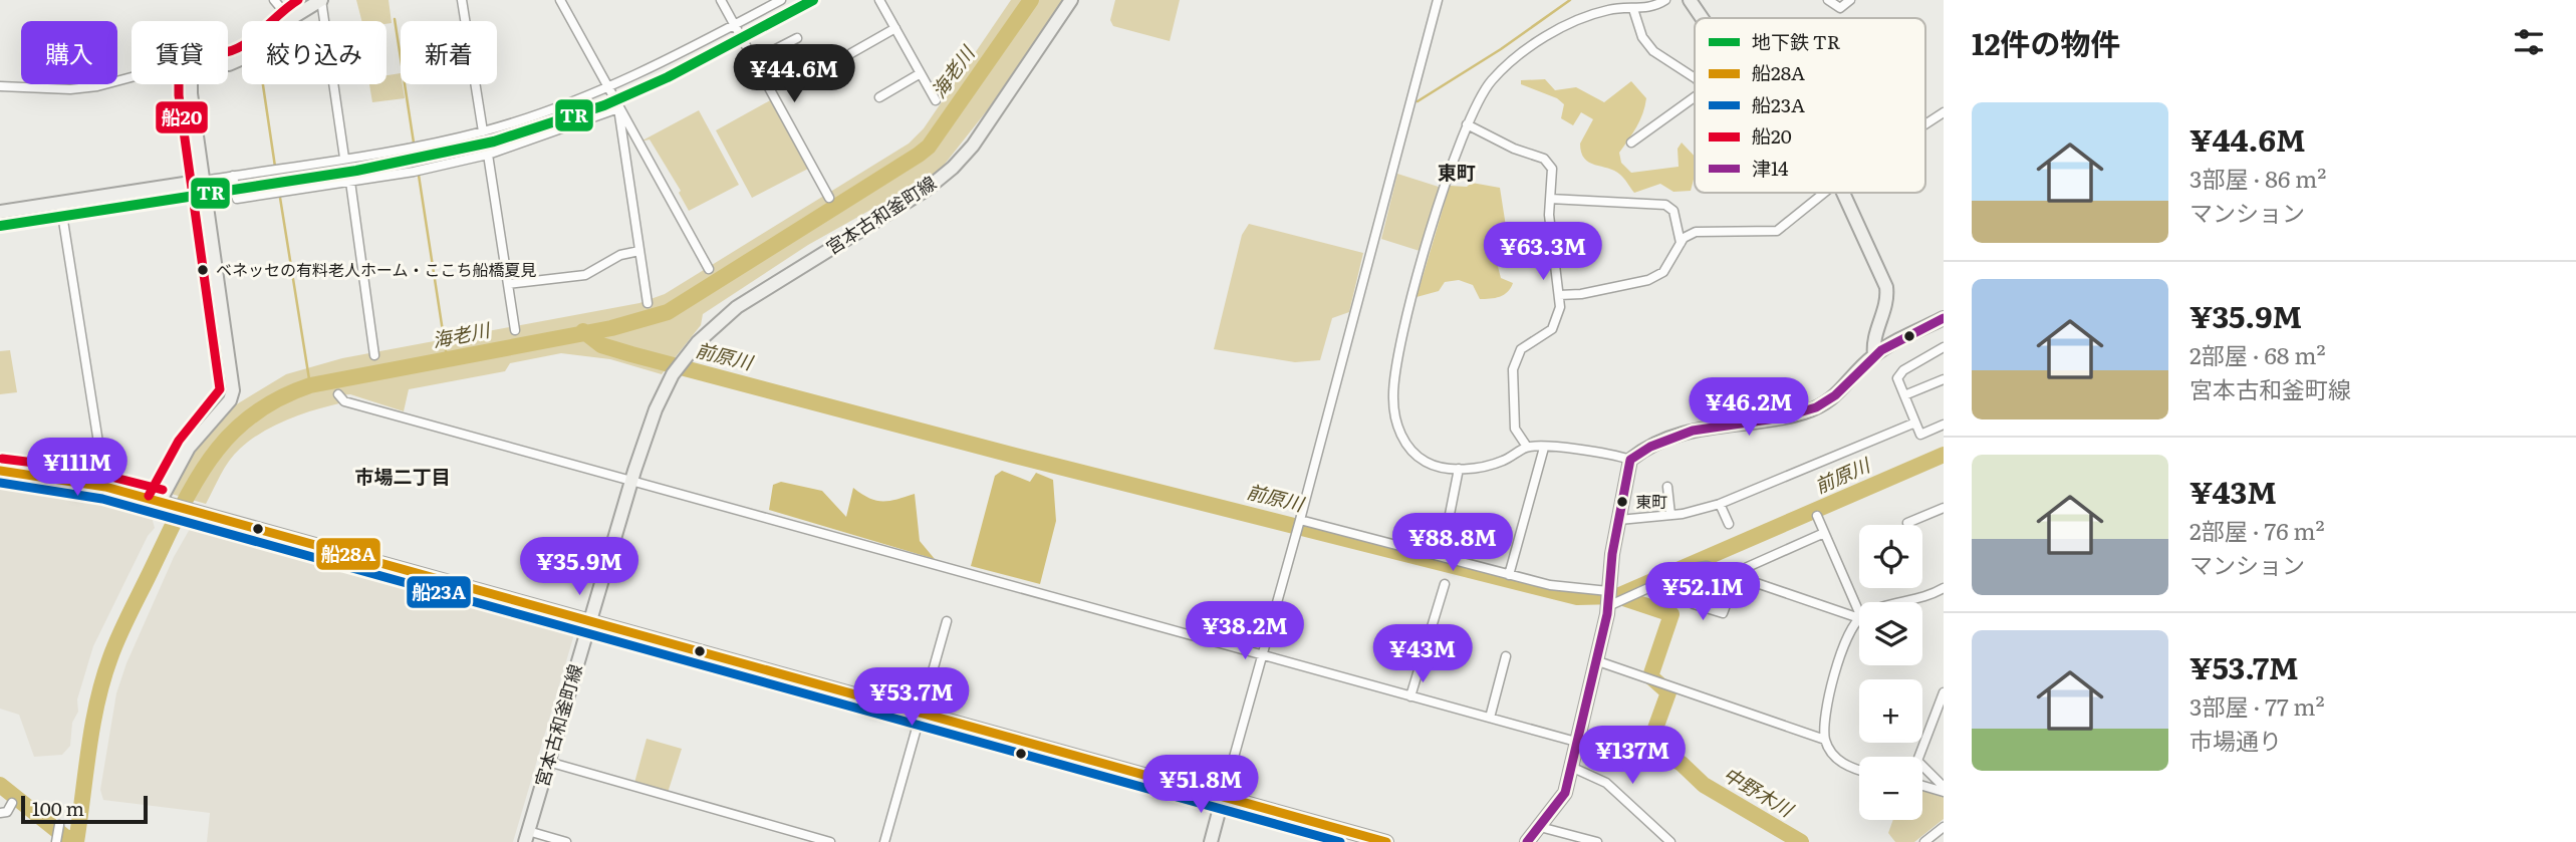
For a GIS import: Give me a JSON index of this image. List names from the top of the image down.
{
  "streets": {
    "street": ["宮本古和釜町線"]
  },
  "districts": ["東町", "市場二丁目"],
  "water": ["海老川", "前原川", "中野木川"],
  "places": ["ベネッセの有料老人ホーム・ここち船橋夏見", "東町"],
  "lines": [
    "metro line TR",
    "transit line 船20",
    "transit line 津14",
    "transit line 船28A",
    "transit line 船23A"
  ],
  "legend": [
    "地下鉄 TR",
    "船28A",
    "船23A",
    "船20",
    "津14"
  ],
  "scale_bar": "100 m",
  "page": {
    "heading": "12件の物件",
    "chip": [
      "購入",
      "賃貸",
      "絞り込み",
      "新着"
    ],
    "price": [
      "¥44.6M",
      "¥63.3M",
      "¥46.2M",
      "¥111M",
      "¥88.8M",
      "¥35.9M",
      "¥52.1M",
      "¥38.2M",
      "¥43M",
      "¥53.7M",
      "¥137M",
      "¥51.8M"
    ],
    "list": [
      {
        "name": "¥44.6M",
        "note": "3部屋 · 86 m² · マンション"
      },
      {
        "name": "¥35.9M",
        "note": "2部屋 · 68 m² · 宮本古和釜町線"
      },
      {
        "name": "¥43M",
        "note": "2部屋 · 76 m² · マンション"
      },
      {
        "name": "¥53.7M",
        "note": "3部屋 · 77 m² · 市場通り"
      }
    ],
    "map_buttons": ["+", "−"],
    "scale": "100 m"
  }
}
